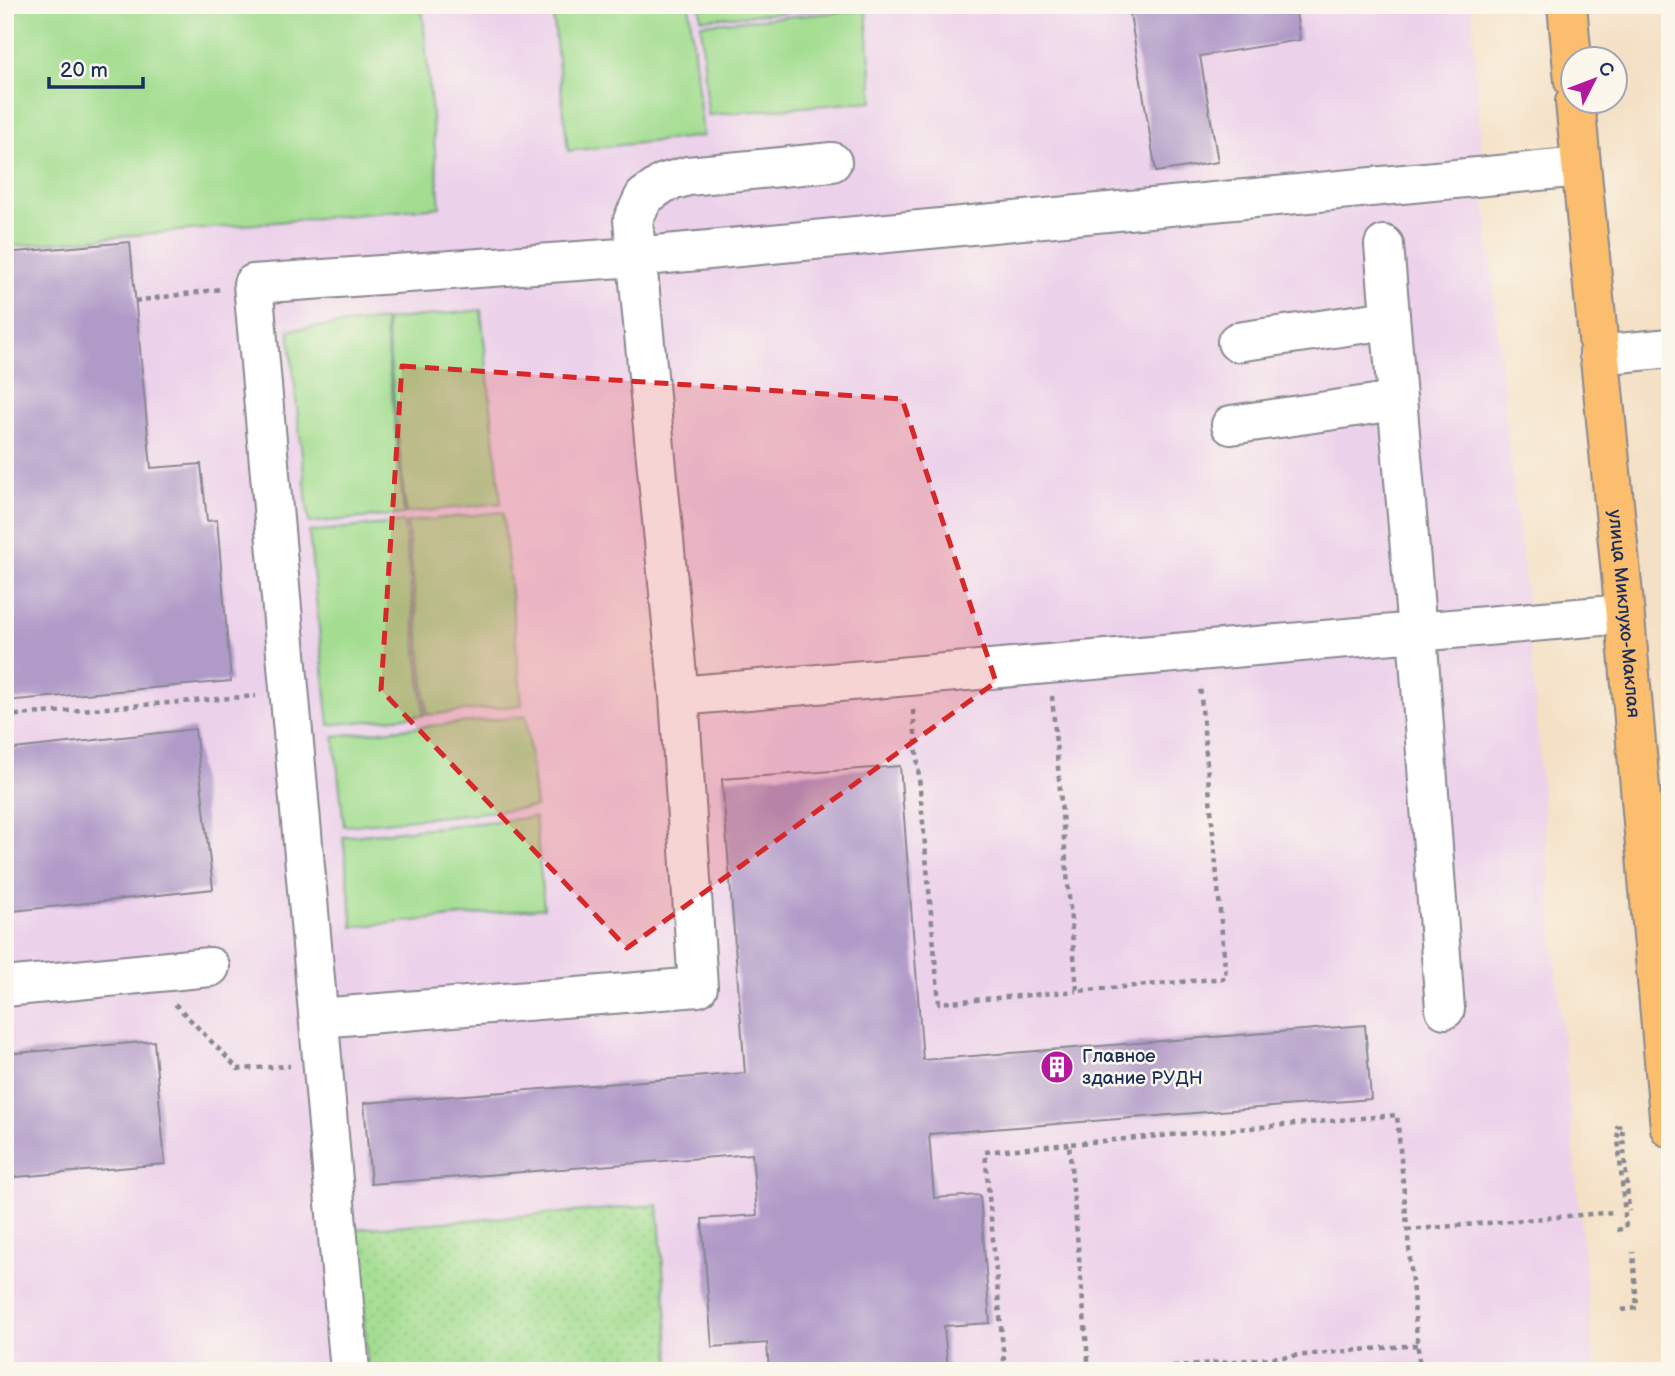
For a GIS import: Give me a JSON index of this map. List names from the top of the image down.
{
  "streets": {
    "main road": ["улица Миклухо-Маклая"]
  },
  "places": {
    "building": ["Главное здание РУДН"]
  },
  "scale_bar": "20 m",
  "north": "top right"
}
